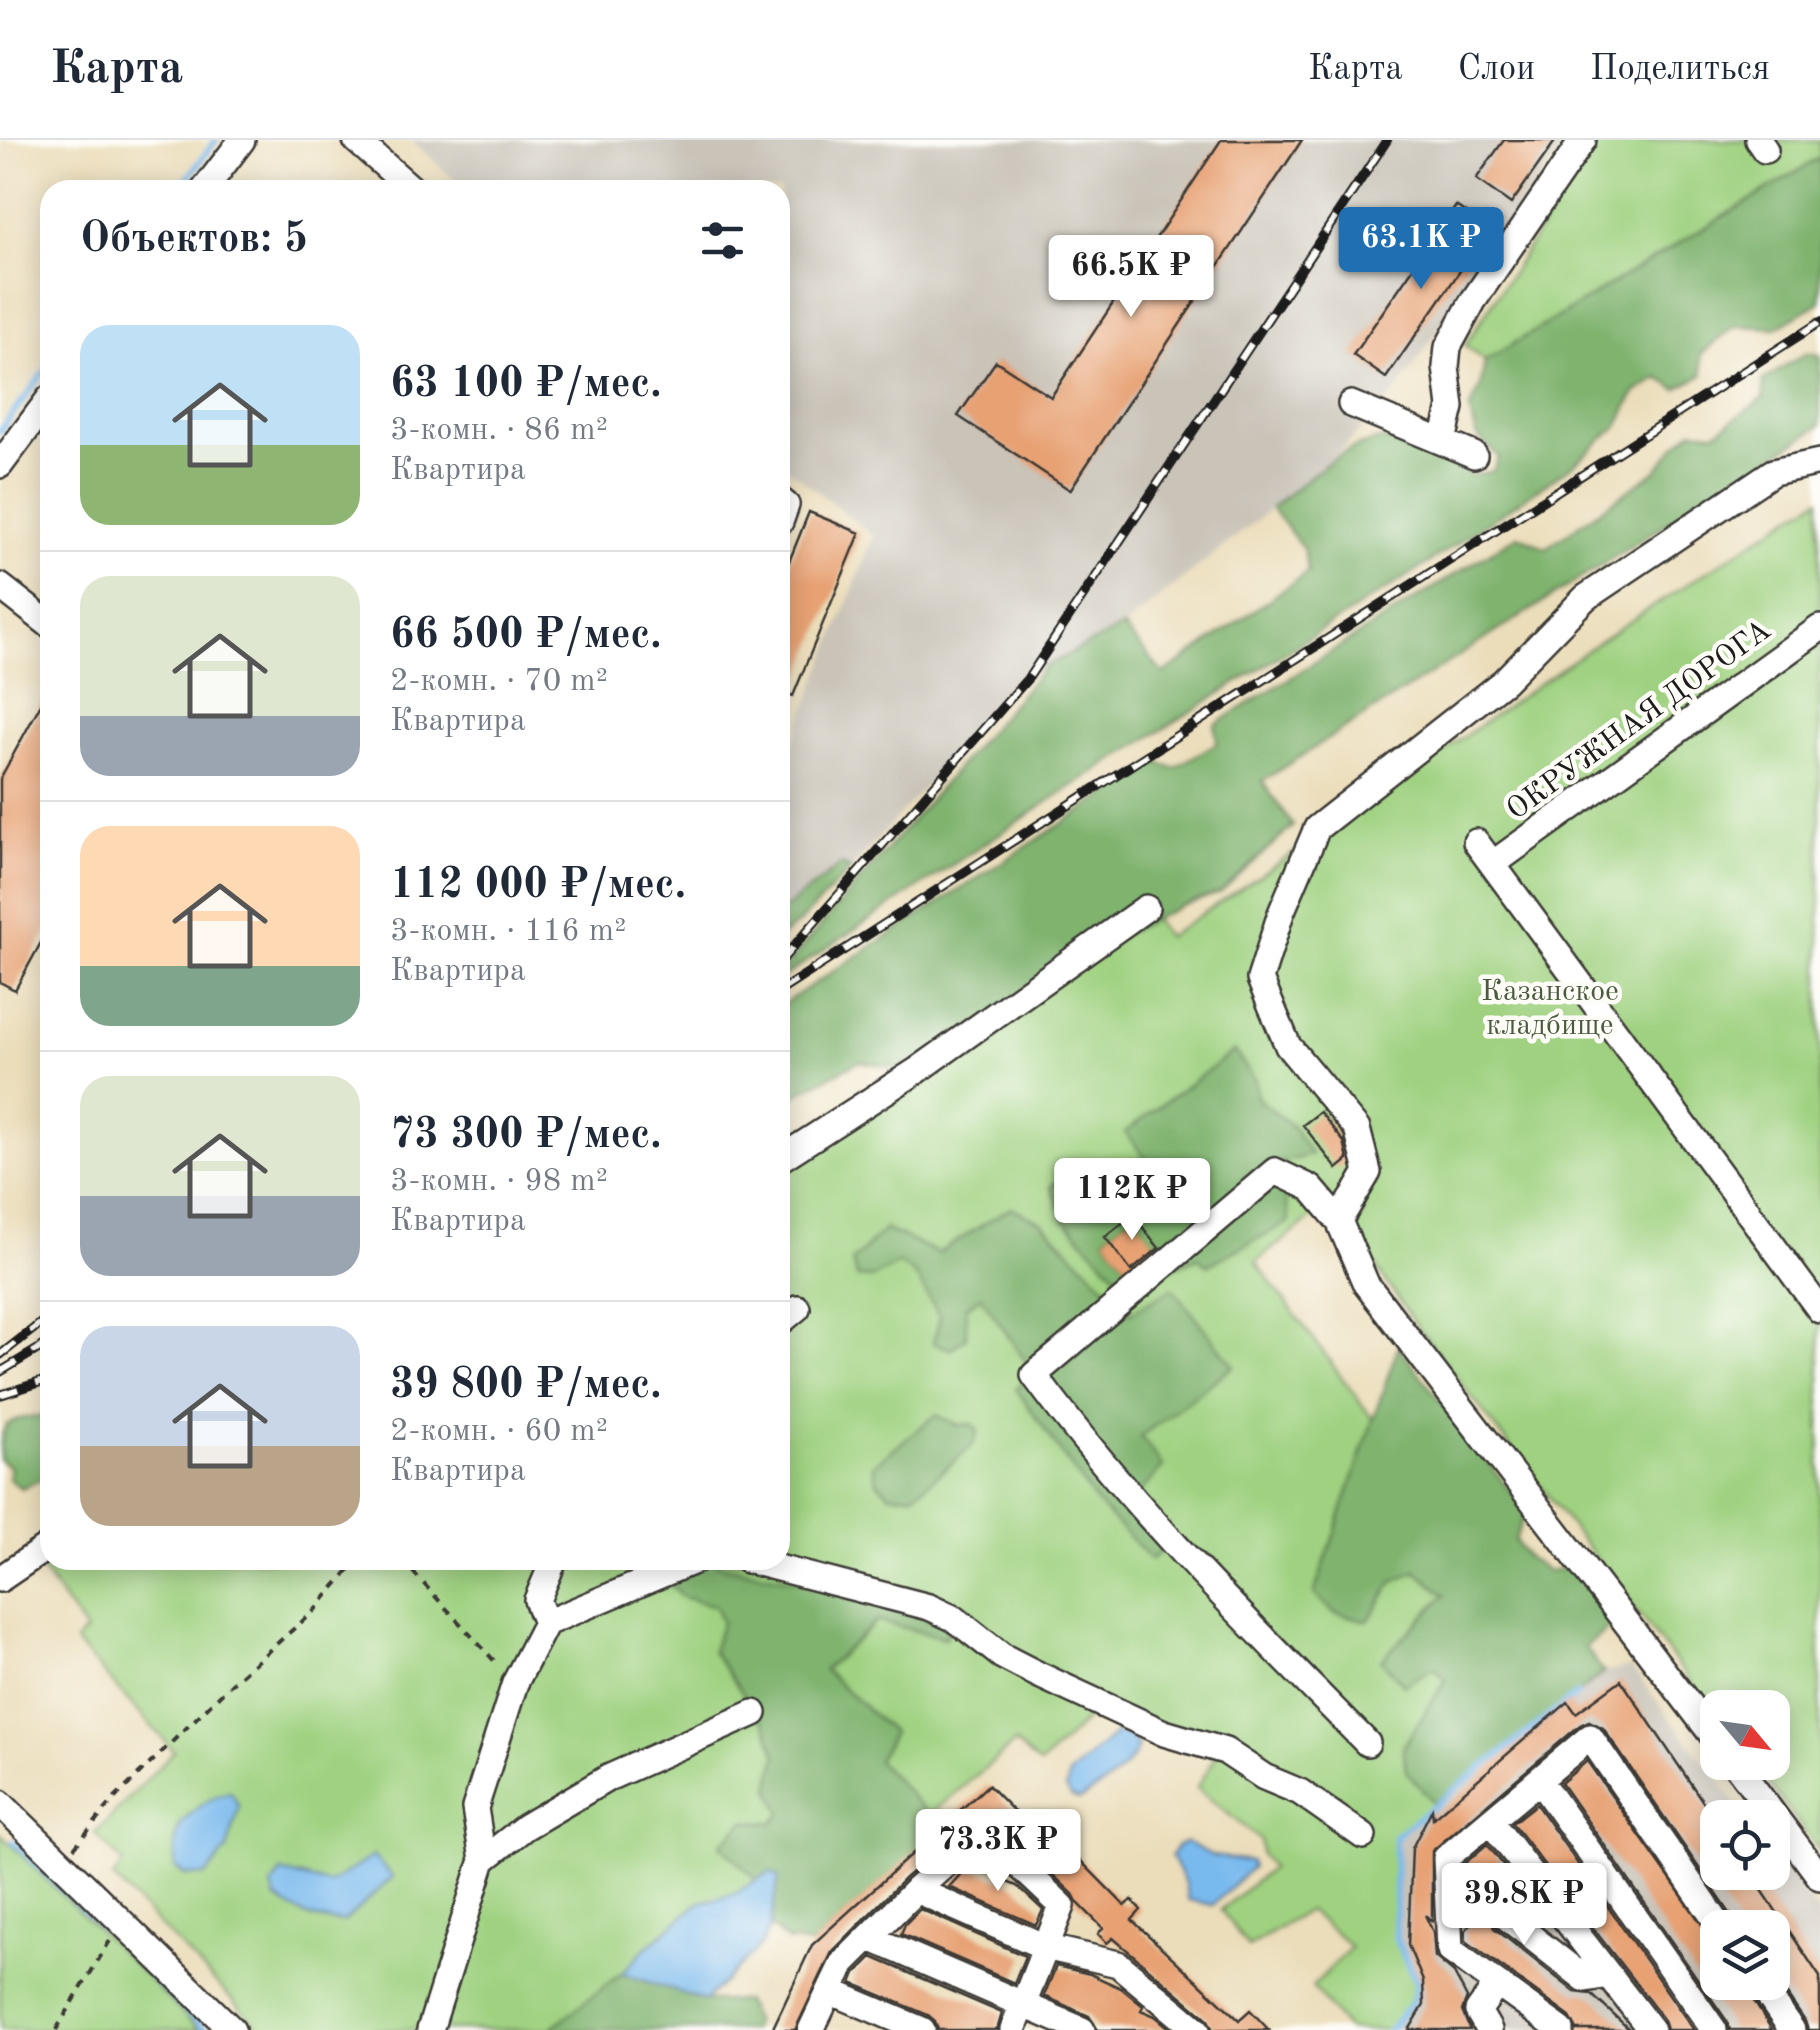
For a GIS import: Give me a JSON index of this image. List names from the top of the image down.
{
  "streets": {
    "street": ["ОКРУЖНАЯ ДОРОГА"]
  },
  "parks": ["Казанское кладбище"],
  "north": "bottom right",
  "page": {
    "header": "Карта",
    "nav": ["Карта", "Слои", "Поделиться"],
    "heading": "Объектов: 5",
    "price": [
      "63.1K ₽",
      "66.5K ₽",
      "112K ₽",
      "73.3K ₽",
      "39.8K ₽"
    ],
    "list": [
      {
        "name": "63 100 ₽/мес.",
        "note": "3-комн. · 86 m² · Квартира"
      },
      {
        "name": "66 500 ₽/мес.",
        "note": "2-комн. · 70 m² · Квартира"
      },
      {
        "name": "112 000 ₽/мес.",
        "note": "3-комн. · 116 m² · Квартира"
      },
      {
        "name": "73 300 ₽/мес.",
        "note": "3-комн. · 98 m² · Квартира"
      },
      {
        "name": "39 800 ₽/мес.",
        "note": "2-комн. · 60 m² · Квартира"
      }
    ]
  }
}
